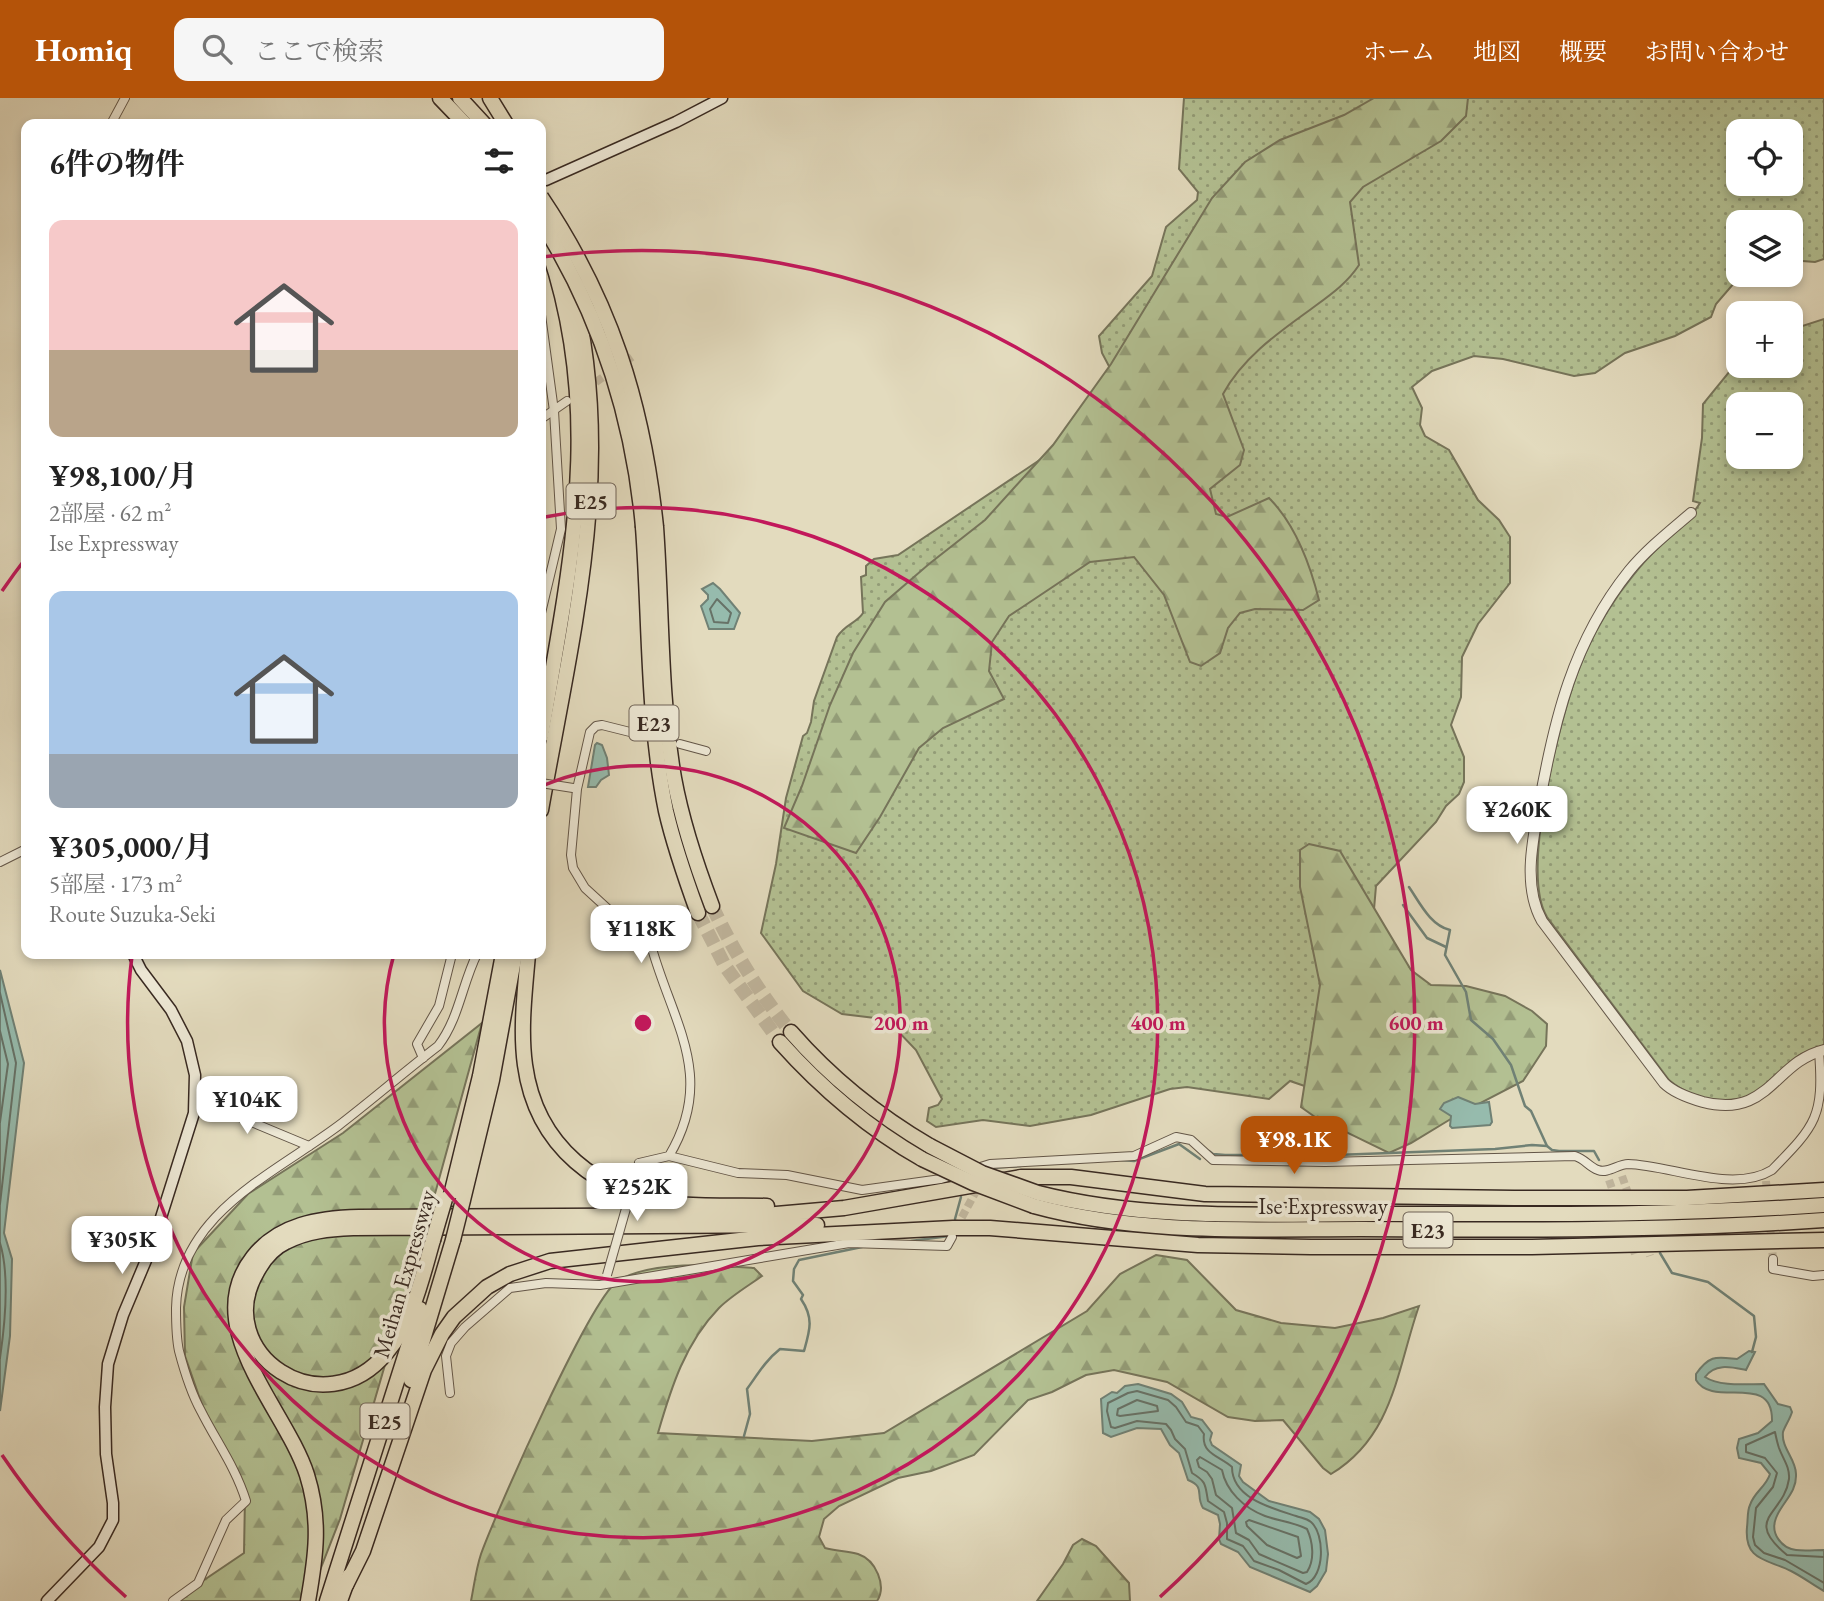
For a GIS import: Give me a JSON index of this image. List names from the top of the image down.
{
  "streets": {
    "highway": [
      "E25",
      "E23",
      "Ise Expressway",
      "Meihan Expressway"
    ]
  },
  "crossings": [
    ["E23", "Ise Expressway"]
  ],
  "page": {
    "header": "Homiq",
    "search": "ここで検索",
    "nav": [
      "ホーム",
      "地図",
      "概要",
      "お問い合わせ"
    ],
    "map_buttons": ["+", "−"],
    "heading": "6件の物件",
    "list": [
      {
        "name": "¥98,100/月",
        "note": "2部屋 · 62 m² · Ise Expressway"
      },
      {
        "name": "¥305,000/月",
        "note": "5部屋 · 173 m² · Route Suzuka-Seki"
      }
    ],
    "price": [
      "¥260K",
      "¥118K",
      "¥104K",
      "¥98.1K",
      "¥252K",
      "¥305K"
    ]
  },
  "rings": ["200 m", "400 m", "600 m"]
}
